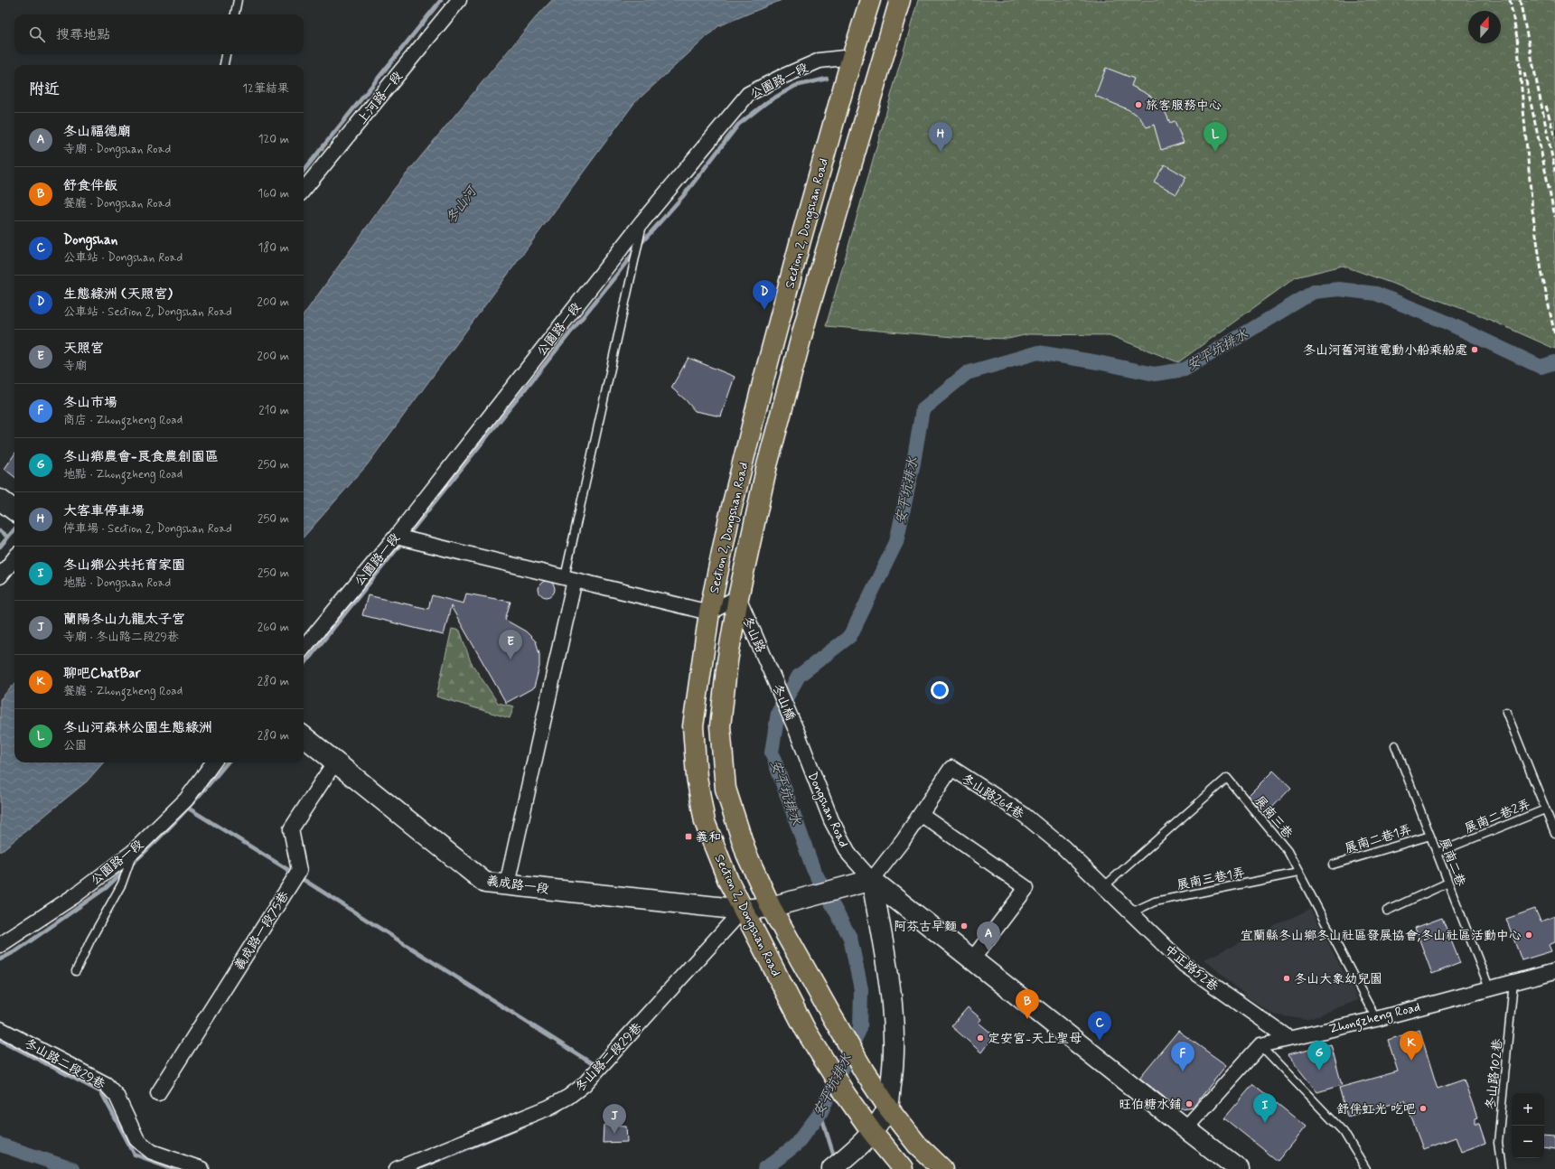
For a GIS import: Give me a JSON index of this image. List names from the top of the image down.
{
  "streets": {
    "main road": ["Section 2, Dongshan Road"],
    "street": [
      "公園路一段",
      "上河路一段",
      "冬山路",
      "冬山橋",
      "冬山路264巷",
      "Dongshan Road",
      "義成路一段",
      "義成路一段75巷",
      "中正路52巷",
      "Zhongzheng Road",
      "冬山路二段29巷"
    ],
    "lane": [
      "展南二巷2弄",
      "展南三巷",
      "展南二巷1弄",
      "展南二巷",
      "展南三巷1弄",
      "冬山路102巷"
    ]
  },
  "crossings": [
    ["公園路一段", "Section 2, Dongshan Road"],
    ["Section 2, Dongshan Road", "冬山路"],
    ["Section 2, Dongshan Road", "義成路一段"],
    ["Section 2, Dongshan Road", "冬山路二段29巷"],
    ["冬山路", "冬山橋"],
    ["冬山橋", "Dongshan Road"],
    ["冬山路264巷", "Dongshan Road"],
    ["冬山路264巷", "展南三巷"],
    ["冬山路264巷", "中正路52巷"],
    ["展南二巷2弄", "展南二巷"],
    ["展南三巷", "展南三巷1弄"],
    ["展南三巷", "中正路52巷"],
    ["展南三巷", "Zhongzheng Road"],
    ["展南二巷1弄", "展南二巷"],
    ["展南二巷", "Zhongzheng Road"],
    ["展南三巷1弄", "中正路52巷"],
    ["義成路一段", "義成路一段75巷"],
    ["義成路一段", "冬山路二段29巷"],
    ["中正路52巷", "Zhongzheng Road"],
    ["Zhongzheng Road", "冬山路102巷"]
  ],
  "water": ["冬山河", "安平坑排水"],
  "places": {
    "other": [
      "旅客服務中心",
      "冬山河舊河道電動小船乘船處",
      "阿芬古早麵",
      "宜蘭縣冬山鄉冬山社區發展協會;冬山社區活動中心",
      "冬山大象幼兒園",
      "定安宮-天上聖母",
      "旺伯糖水鋪",
      "舒伴虹光 吃吧"
    ],
    "transit": ["義和"]
  },
  "north": "top",
  "page": {
    "search": "搜尋地點",
    "heading": ["附近", "12筆結果"],
    "list": [
      {
        "mark": "A",
        "name": "冬山福德廟",
        "note": "寺廟 · Dongshan Road",
        "value": "120 m"
      },
      {
        "mark": "B",
        "name": "舒食伴飯",
        "note": "餐廳 · Dongshan Road",
        "value": "160 m"
      },
      {
        "mark": "C",
        "name": "Dongshan",
        "note": "公車站 · Dongshan Road",
        "value": "180 m"
      },
      {
        "mark": "D",
        "name": "生態綠洲 (天照宮)",
        "note": "公車站 · Section 2, Dongshan Road",
        "value": "200 m"
      },
      {
        "mark": "E",
        "name": "天照宮",
        "note": "寺廟",
        "value": "200 m"
      },
      {
        "mark": "F",
        "name": "冬山市場",
        "note": "商店 · Zhongzheng Road",
        "value": "210 m"
      },
      {
        "mark": "G",
        "name": "冬山鄉農會-良食農創園區",
        "note": "地點 · Zhongzheng Road",
        "value": "250 m"
      },
      {
        "mark": "H",
        "name": "大客車停車場",
        "note": "停車場 · Section 2, Dongshan Road",
        "value": "250 m"
      },
      {
        "mark": "I",
        "name": "冬山鄉公共托育家園",
        "note": "地點 · Dongshan Road",
        "value": "250 m"
      },
      {
        "mark": "J",
        "name": "蘭陽冬山九龍太子宮",
        "note": "寺廟 · 冬山路二段29巷",
        "value": "260 m"
      },
      {
        "mark": "K",
        "name": "聊吧ChatBar",
        "note": "餐廳 · Zhongzheng Road",
        "value": "280 m"
      },
      {
        "mark": "L",
        "name": "冬山河森林公園生態綠洲",
        "note": "公園",
        "value": "280 m"
      }
    ],
    "pins": [
      "H",
      "L",
      "D",
      "E",
      "A",
      "B",
      "C",
      "K",
      "G",
      "F",
      "I",
      "J"
    ],
    "map_buttons": ["+", "−"]
  }
}
